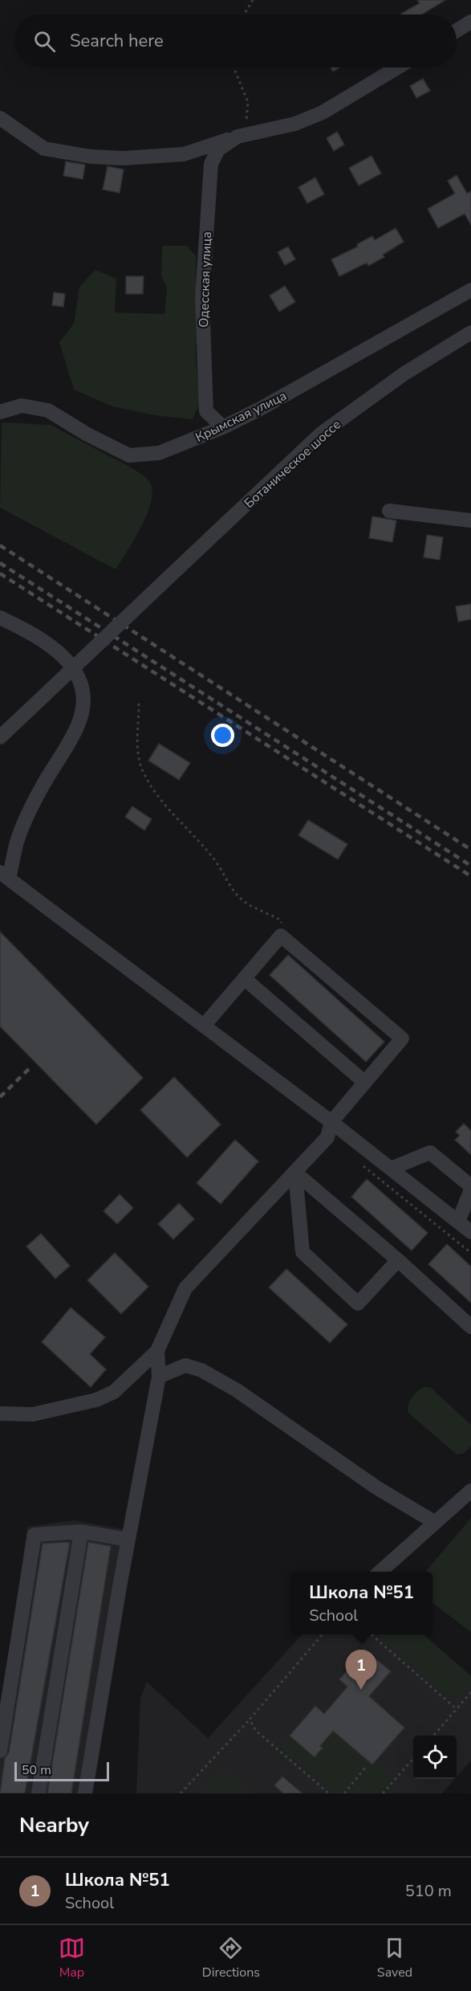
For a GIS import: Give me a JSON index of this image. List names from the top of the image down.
{
  "streets": {
    "street": ["Одесская улица", "Крымская улица", "Ботаническое шоссе"]
  },
  "crossings": [
    ["Одесская улица", "Крымская улица"]
  ],
  "scale_bar": "50 m",
  "page": {
    "search": "Search here",
    "popup": ["Школа №51", "School"],
    "pins": "1",
    "scale": "50 m",
    "heading": "Nearby",
    "list": [
      {
        "mark": "1",
        "name": "Школа №51",
        "note": "School",
        "value": "510 m"
      }
    ],
    "nav": ["Map", "Directions", "Saved"]
  }
}
